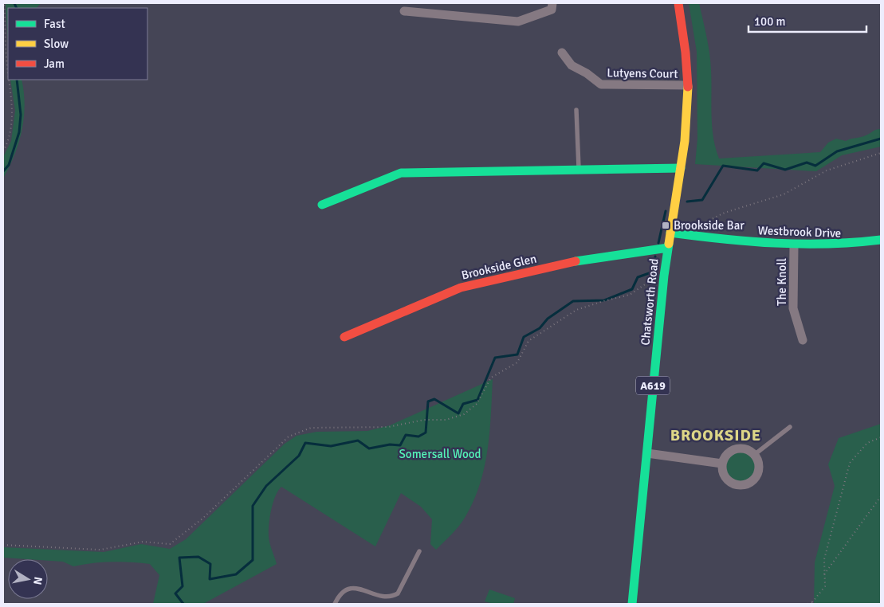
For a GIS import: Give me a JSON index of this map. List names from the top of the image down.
{
  "streets": {
    "main road": [
      "Westbrook Drive",
      "Brookside Glen",
      "Chatsworth Road",
      "A619"
    ],
    "street": ["Lutyens Court", "The Knoll"]
  },
  "crossings": [
    ["Lutyens Court", "Chatsworth Road"],
    ["Westbrook Drive", "The Knoll"],
    ["Westbrook Drive", "Chatsworth Road"],
    ["Brookside Glen", "Chatsworth Road"]
  ],
  "districts": ["BROOKSIDE"],
  "parks": ["Somersall Wood"],
  "places": {
    "transit": ["Brookside Bar"]
  },
  "legend": ["Fast", "Slow", "Jam"],
  "scale_bar": "100 m",
  "north": "right"
}
